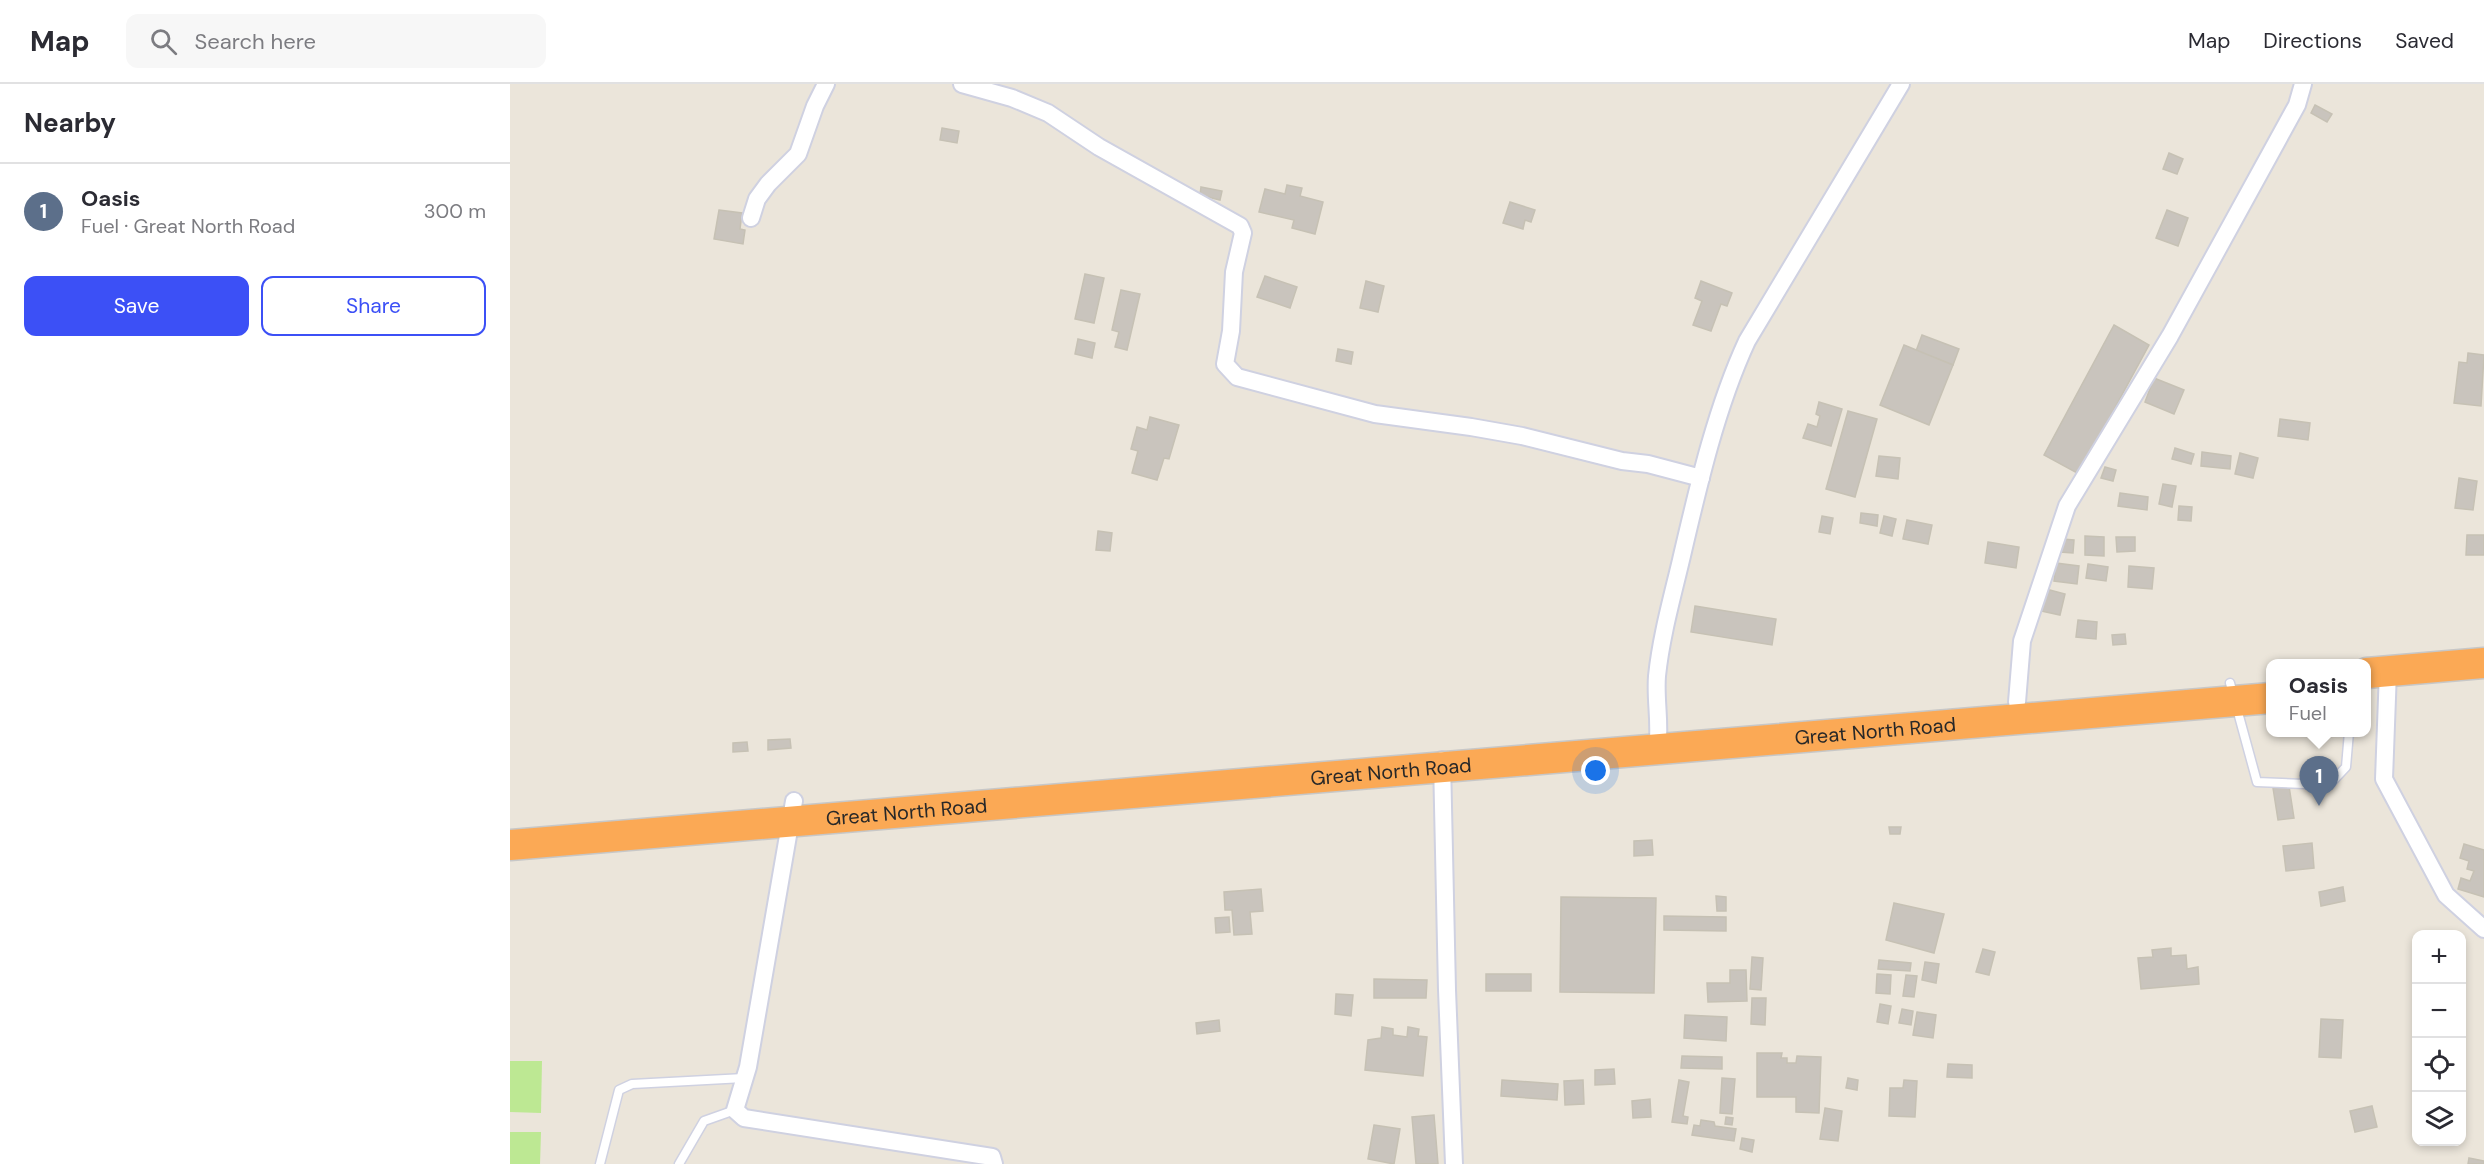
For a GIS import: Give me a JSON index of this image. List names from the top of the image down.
{
  "streets": {
    "highway": ["Great North Road"]
  },
  "page": {
    "header": "Map",
    "search": "Search here",
    "nav": ["Map", "Directions", "Saved"],
    "heading": "Nearby",
    "list": [
      {
        "mark": "1",
        "name": "Oasis",
        "note": "Fuel · Great North Road",
        "value": "300 m"
      }
    ],
    "buttons": ["Save", "Share"],
    "popup": ["Oasis", "Fuel"],
    "pins": "1",
    "map_buttons": ["+", "−"]
  }
}
